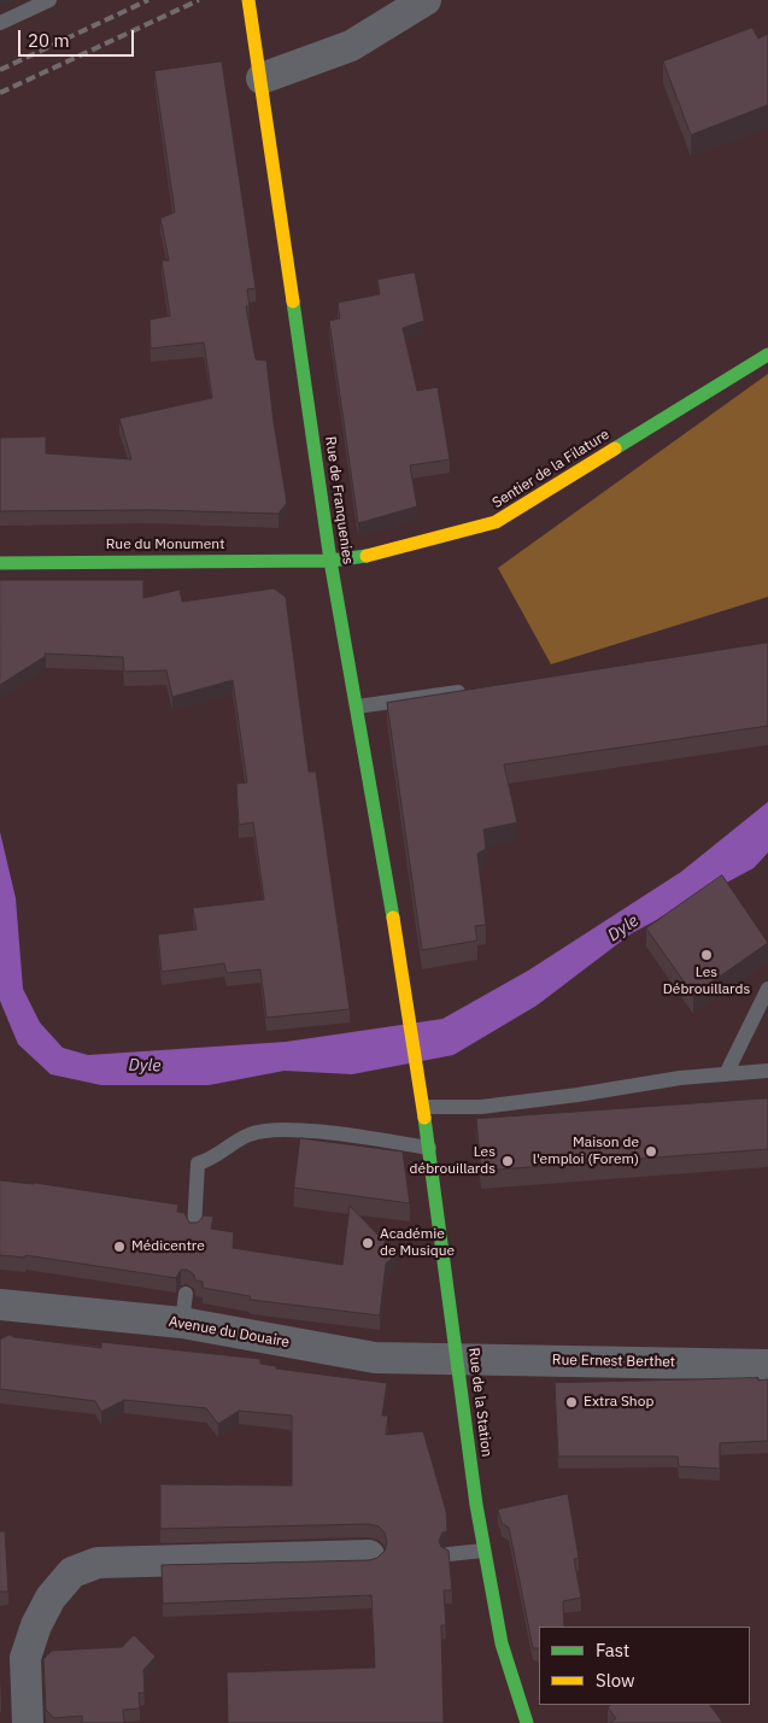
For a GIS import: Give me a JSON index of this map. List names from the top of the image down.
{
  "streets": {
    "street": [
      "Sentier de la Filature",
      "Rue de Franquenies",
      "Rue du Monument",
      "Avenue du Douaire",
      "Rue Ernest Berthet",
      "Rue de la Station"
    ]
  },
  "crossings": [
    ["Sentier de la Filature", "Rue de Franquenies"],
    ["Sentier de la Filature", "Rue du Monument"],
    ["Rue de Franquenies", "Rue du Monument"],
    ["Rue de Franquenies", "Rue de la Station"],
    ["Avenue du Douaire", "Rue Ernest Berthet"],
    ["Avenue du Douaire", "Rue de la Station"],
    ["Rue Ernest Berthet", "Rue de la Station"]
  ],
  "water": ["Dyle"],
  "places": [
    "Les Débrouillards",
    "Maison de l'emploi (Forem)",
    "Les débrouillards",
    "Académie de Musique",
    "Médicentre",
    "Extra Shop"
  ],
  "legend": ["Fast", "Slow"],
  "scale_bar": "20 m"
}
